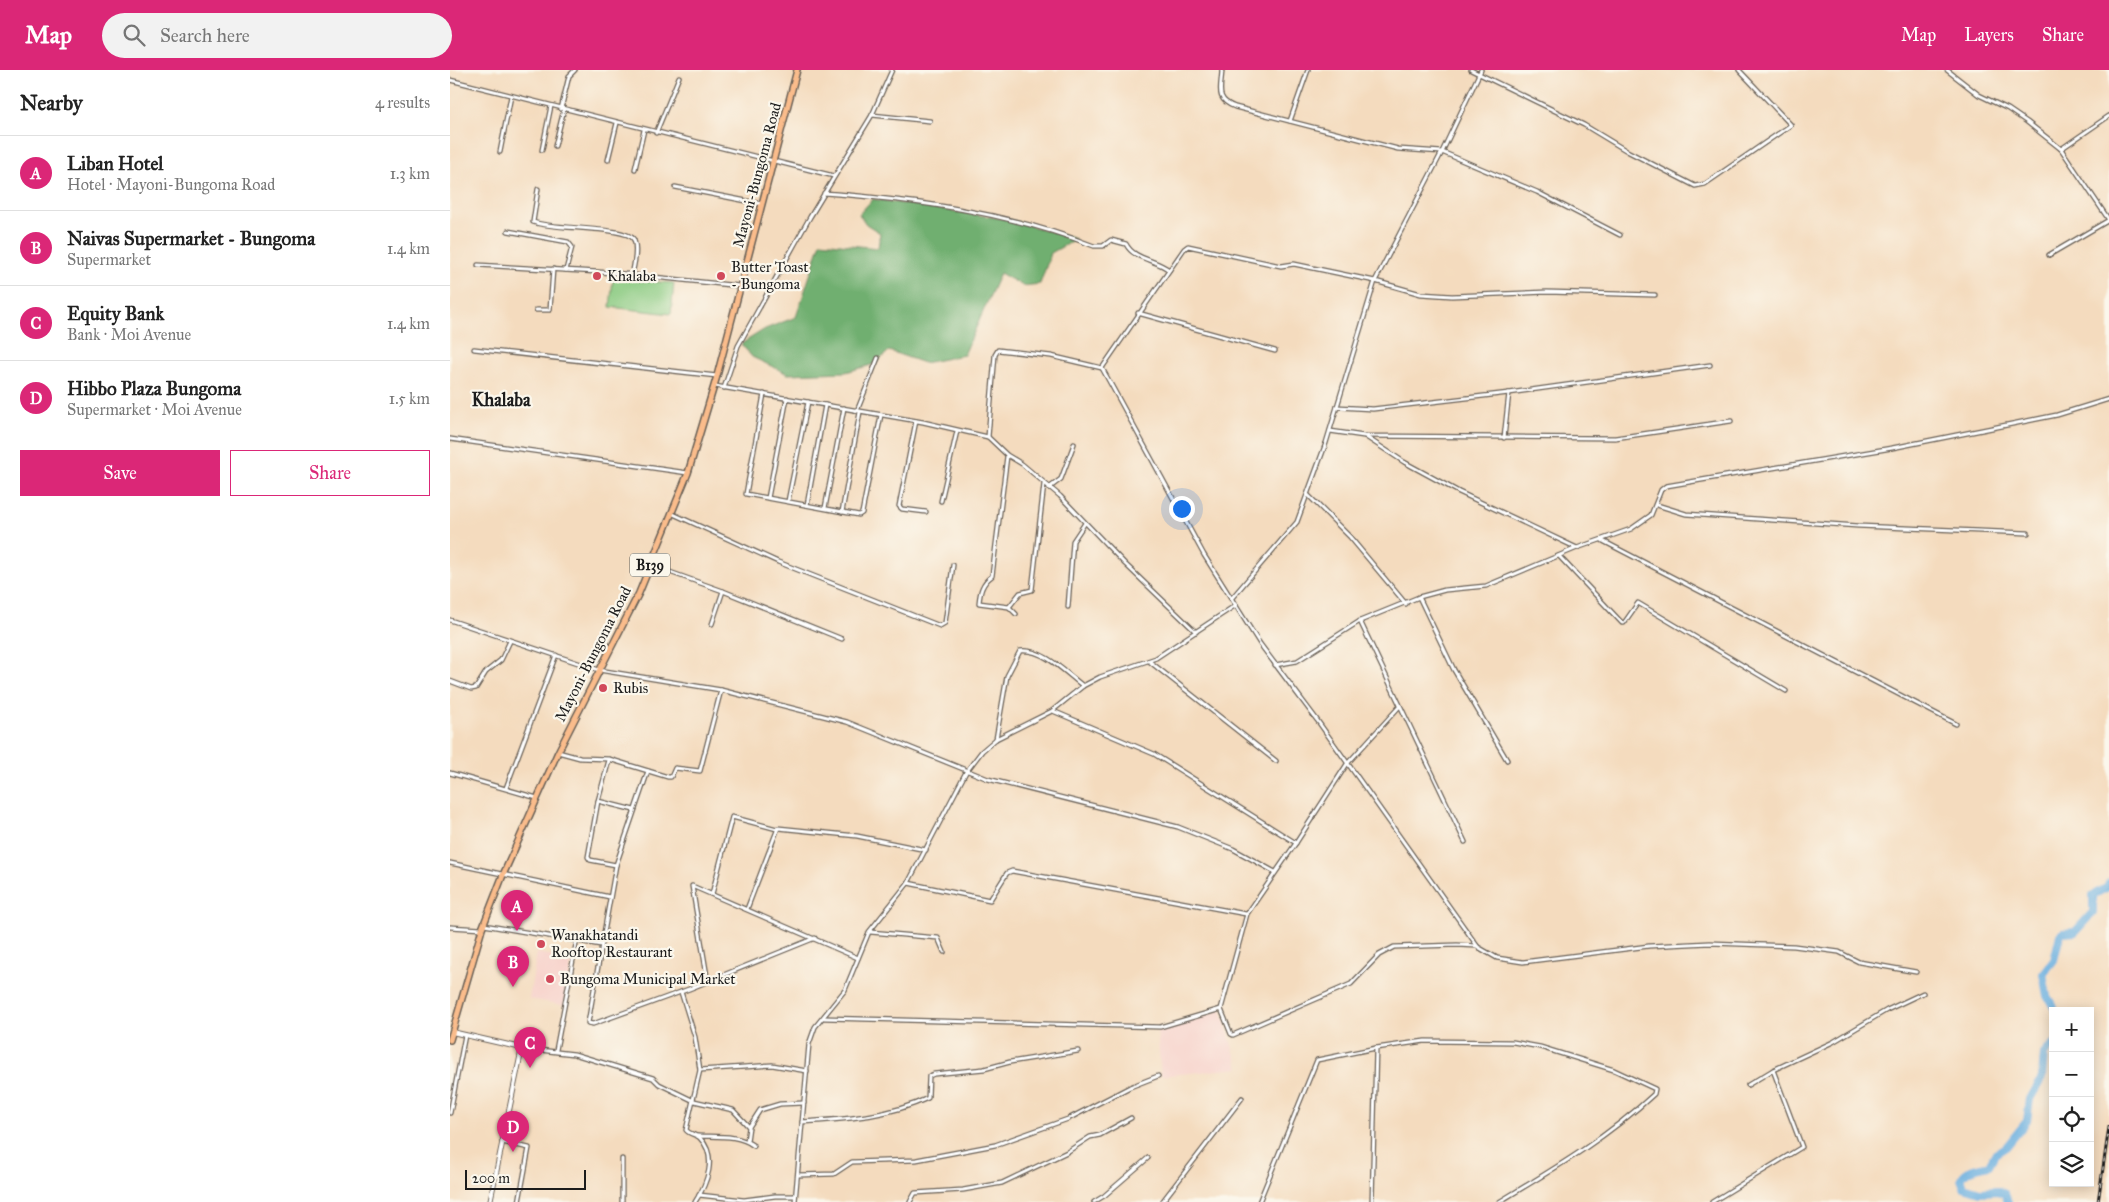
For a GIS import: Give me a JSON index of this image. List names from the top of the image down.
{
  "streets": {
    "main road": ["Mayoni-Bungoma Road", "B139"]
  },
  "districts": ["Khalaba"],
  "places": [
    "Khalaba",
    "Butter Toast - Bungoma",
    "Rubis",
    "Wanakhatandi Rooftop Restaurant",
    "Bungoma Municipal Market"
  ],
  "scale_bar": "200 m",
  "page": {
    "header": "Map",
    "search": "Search here",
    "nav": ["Map", "Layers", "Share"],
    "heading": ["Nearby", "4 results"],
    "list": [
      {
        "mark": "A",
        "name": "Liban Hotel",
        "note": "Hotel · Mayoni-Bungoma Road",
        "value": "1.3 km"
      },
      {
        "mark": "B",
        "name": "Naivas Supermarket - Bungoma",
        "note": "Supermarket",
        "value": "1.4 km"
      },
      {
        "mark": "C",
        "name": "Equity Bank",
        "note": "Bank · Moi Avenue",
        "value": "1.4 km"
      },
      {
        "mark": "D",
        "name": "Hibbo Plaza Bungoma",
        "note": "Supermarket · Moi Avenue",
        "value": "1.5 km"
      }
    ],
    "buttons": ["Save", "Share"],
    "pins": [
      "A",
      "B",
      "C",
      "D"
    ],
    "map_buttons": ["+", "−"],
    "scale": "200 m"
  }
}
